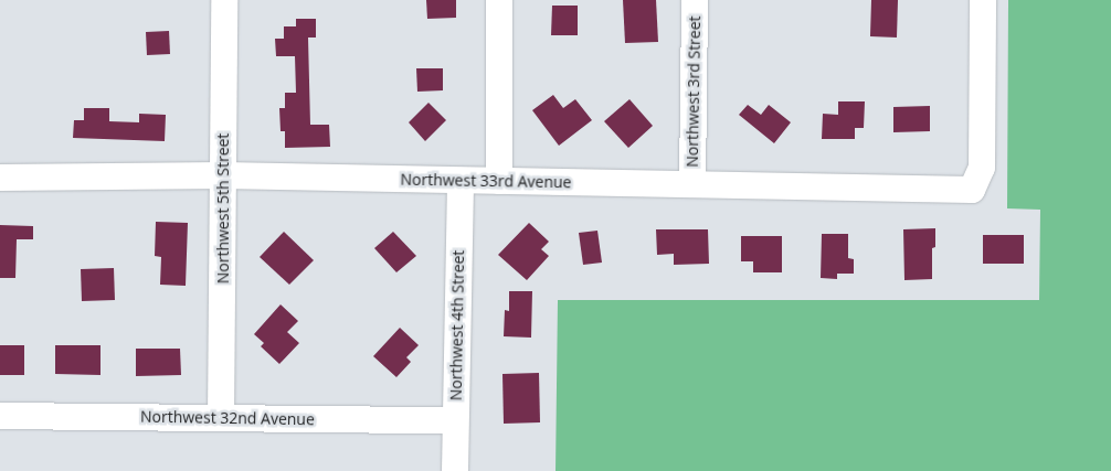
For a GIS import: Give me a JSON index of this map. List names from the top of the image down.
{
  "streets": {
    "street": [
      "Northwest 3rd Street",
      "Northwest 33rd Avenue",
      "Northwest 5th Street",
      "Northwest 4th Street",
      "Northwest 32nd Avenue"
    ]
  },
  "crossings": [
    ["Northwest 3rd Street", "Northwest 33rd Avenue"],
    ["Northwest 33rd Avenue", "Northwest 5th Street"],
    ["Northwest 33rd Avenue", "Northwest 4th Street"],
    ["Northwest 5th Street", "Northwest 32nd Avenue"],
    ["Northwest 4th Street", "Northwest 32nd Avenue"]
  ]
}
